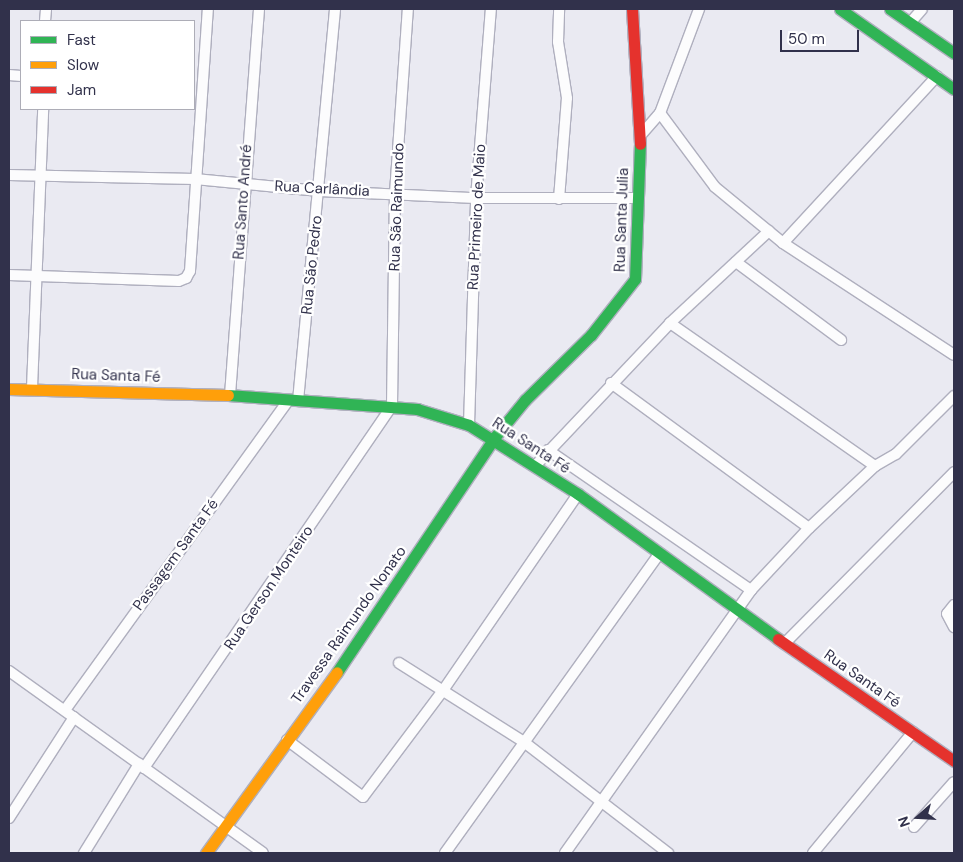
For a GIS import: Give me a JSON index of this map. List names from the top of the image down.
{
  "streets": {
    "street": [
      "Rua Carlândia",
      "Rua Santo André",
      "Rua São Raimundo",
      "Rua Primeiro de Maio",
      "Rua Santa Julia",
      "Rua São Pedro",
      "Rua Santa Fé",
      "Passagem Santa Fé",
      "Rua Gerson Monteiro",
      "Travessa Raimundo Nonato"
    ]
  },
  "crossings": [
    ["Rua Carlândia", "Rua Santo André"],
    ["Rua Carlândia", "Rua São Raimundo"],
    ["Rua Carlândia", "Rua Primeiro de Maio"],
    ["Rua Carlândia", "Rua Santa Julia"],
    ["Rua Carlândia", "Rua São Pedro"],
    ["Rua Santo André", "Rua Santa Fé"],
    ["Rua São Raimundo", "Rua Santa Fé"],
    ["Rua São Raimundo", "Rua Gerson Monteiro"],
    ["Rua Primeiro de Maio", "Rua Santa Fé"],
    ["Rua Santa Julia", "Rua Santa Fé"],
    ["Rua Santa Julia", "Travessa Raimundo Nonato"],
    ["Rua São Pedro", "Rua Santa Fé"],
    ["Rua São Pedro", "Passagem Santa Fé"],
    ["Rua Santa Fé", "Passagem Santa Fé"],
    ["Rua Santa Fé", "Rua Gerson Monteiro"],
    ["Rua Santa Fé", "Travessa Raimundo Nonato"]
  ],
  "legend": ["Fast", "Slow", "Jam"],
  "scale_bar": "50 m",
  "north": "left"
}
